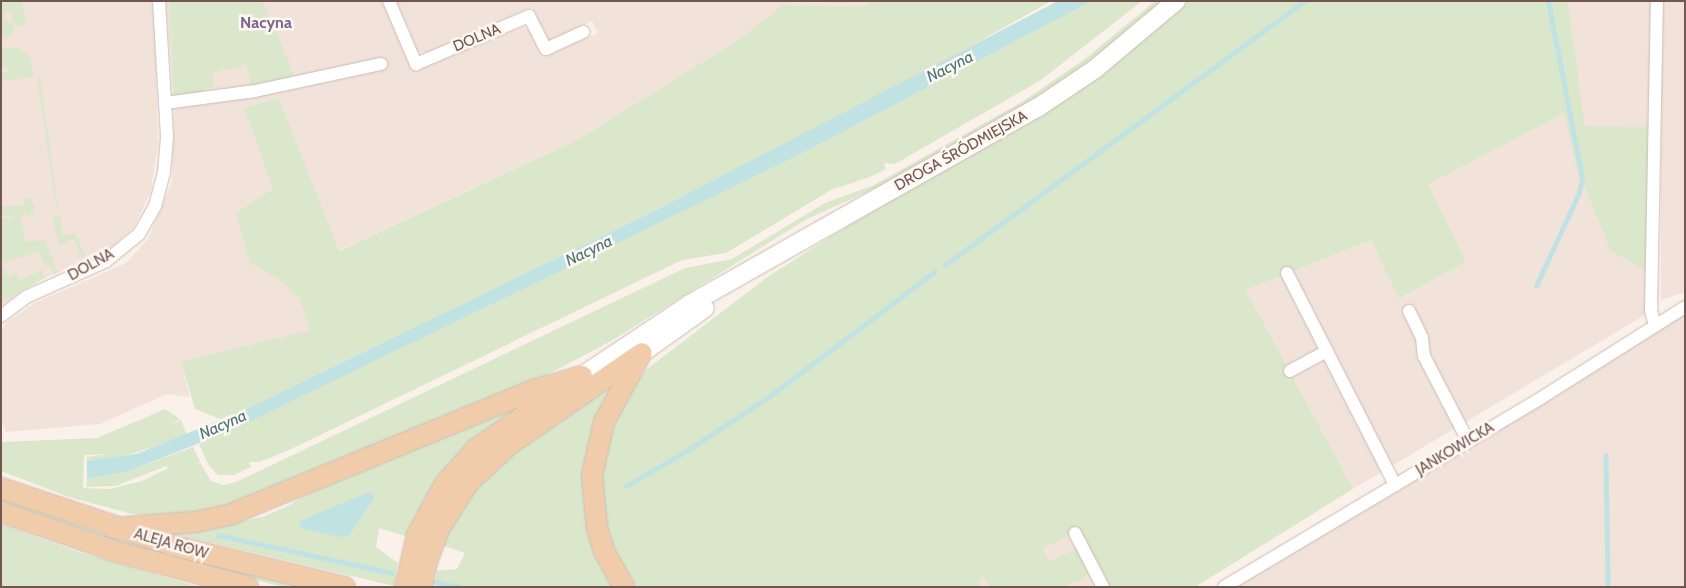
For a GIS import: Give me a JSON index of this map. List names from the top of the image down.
{
  "streets": {
    "main road": ["DROGA ŚRÓDMIEJSKA", "ALEJA ROW"],
    "street": ["DOLNA", "JANKOWICKA"]
  },
  "districts": ["Nacyna"],
  "water": ["Nacyna"]
}
